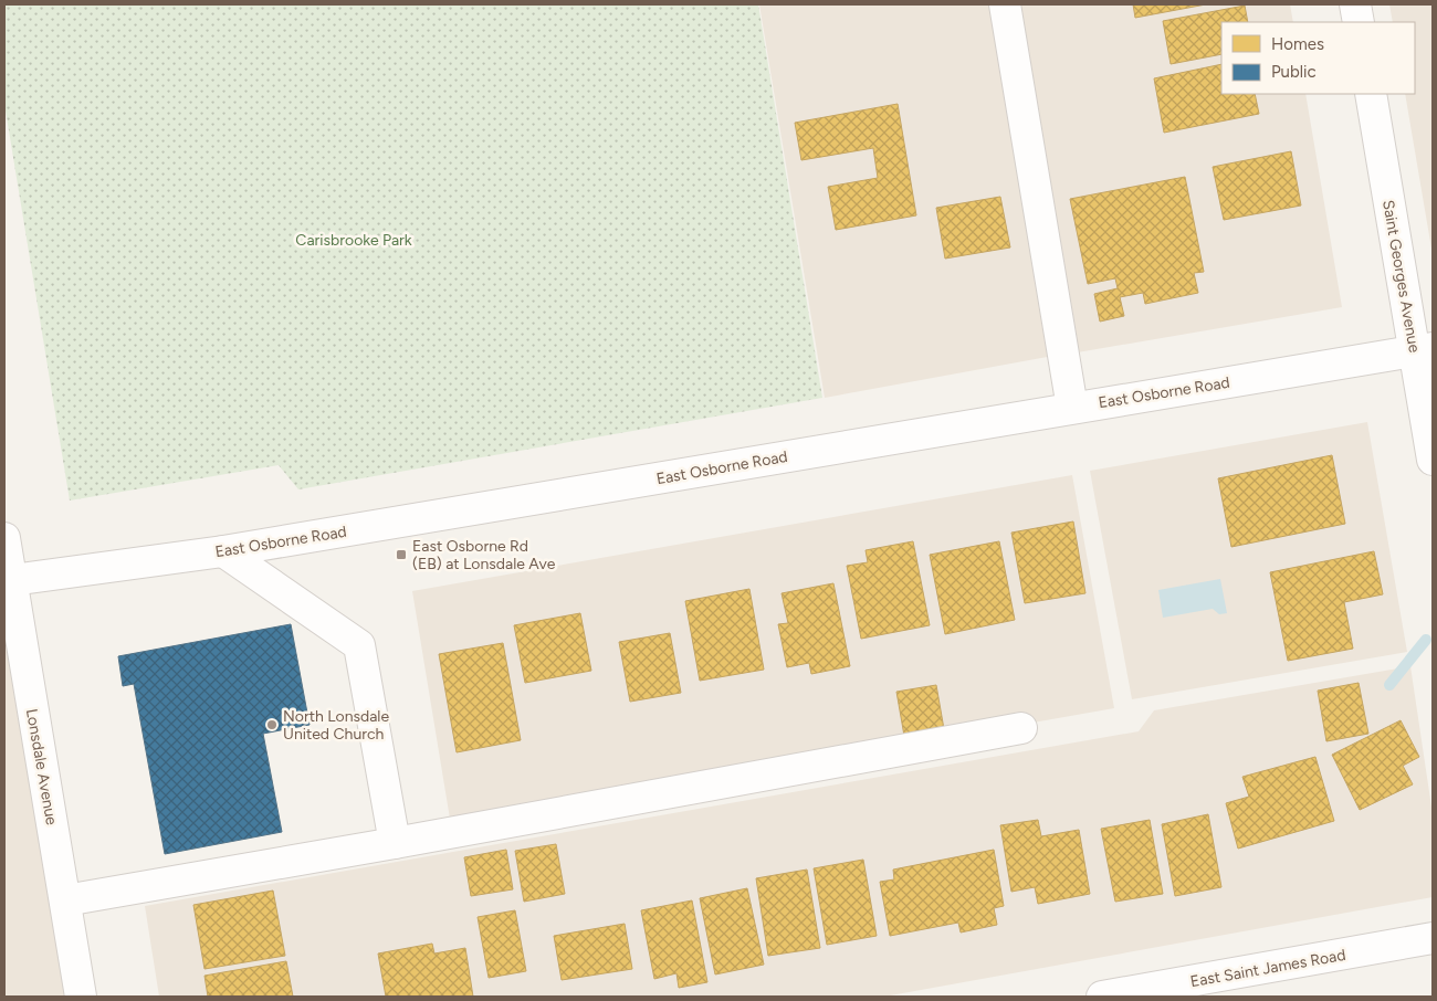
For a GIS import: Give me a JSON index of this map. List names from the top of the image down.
{
  "streets": {
    "street": [
      "Saint Georges Avenue",
      "East Osborne Road",
      "Lonsdale Avenue",
      "East Saint James Road"
    ]
  },
  "crossings": [
    ["Saint Georges Avenue", "East Osborne Road"],
    ["East Osborne Road", "Lonsdale Avenue"]
  ],
  "parks": ["Carisbrooke Park"],
  "places": {
    "transit": ["East Osborne Rd (EB) at Lonsdale Ave"],
    "other": ["North Lonsdale United Church"]
  },
  "legend": ["Homes", "Public"]
}
